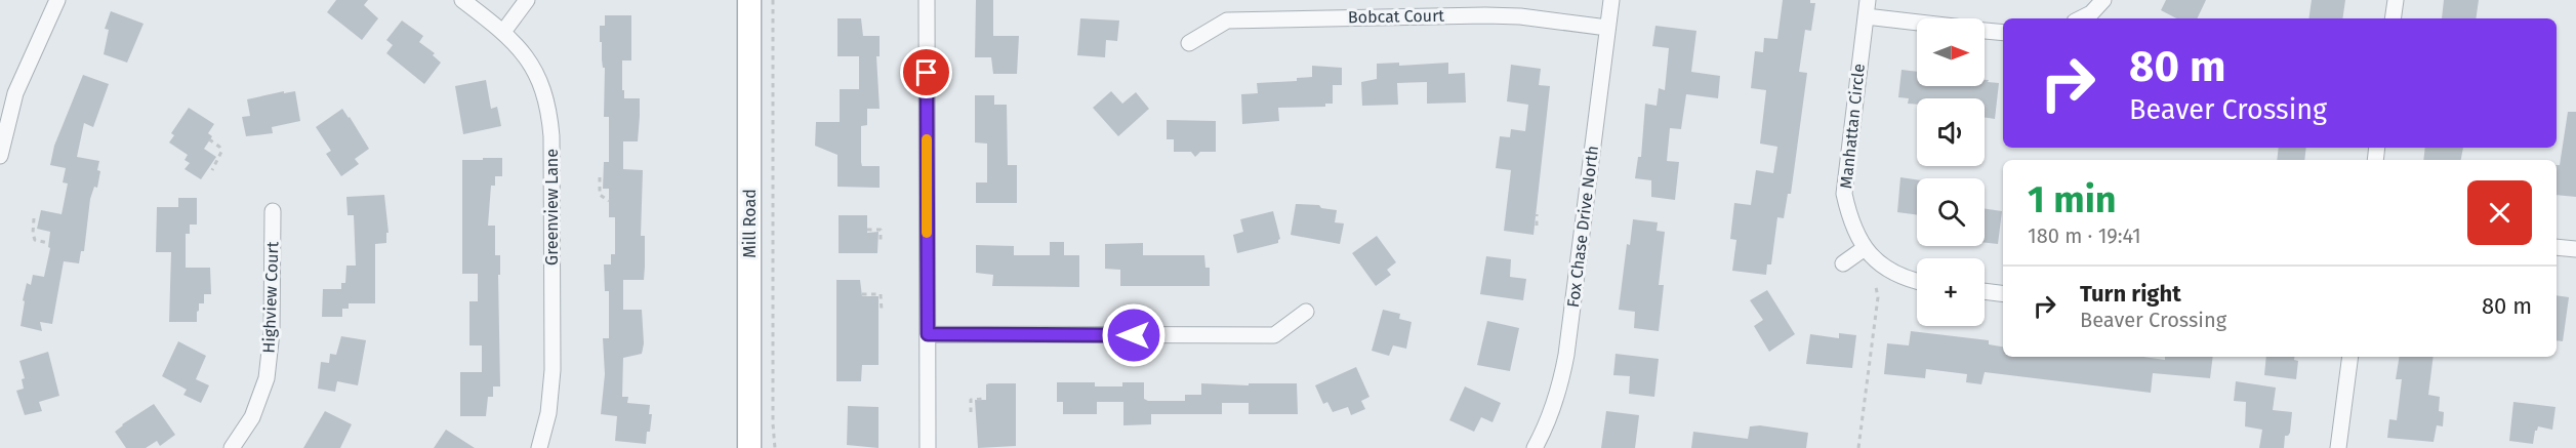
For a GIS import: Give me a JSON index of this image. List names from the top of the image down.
{
  "streets": {
    "street": [
      "Bobcat Court",
      "Manhattan Circle",
      "Greenview Lane",
      "Mill Road",
      "Fox Chase Drive North",
      "Highview Court"
    ]
  },
  "crossings": [
    ["Bobcat Court", "Fox Chase Drive North"]
  ],
  "north": "right",
  "page": {
    "map_buttons": "+",
    "turn": ["80 m", "Beaver Crossing"],
    "heading": ["1 min", "180 m · 19:41"],
    "list": [
      {
        "name": "Turn right",
        "note": "Beaver Crossing",
        "value": "80 m"
      }
    ]
  }
}
